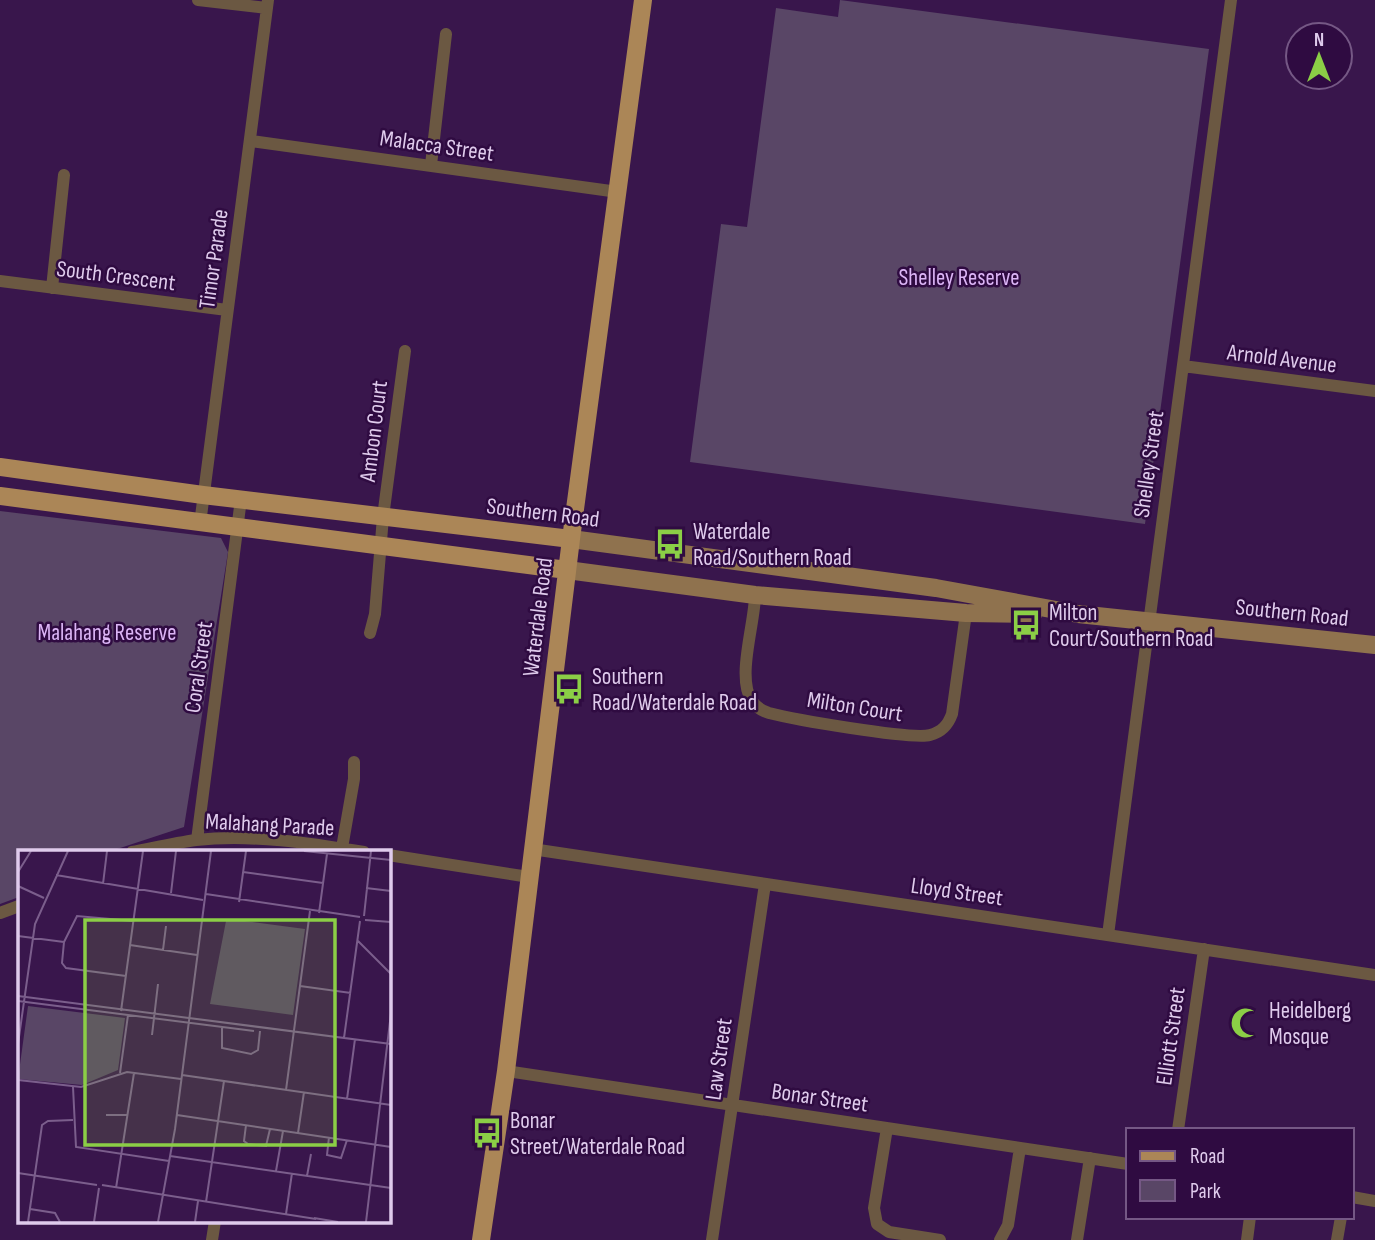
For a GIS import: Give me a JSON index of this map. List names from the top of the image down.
{
  "streets": {
    "main road": ["Southern Road", "Waterdale Road"],
    "street": [
      "Malacca Street",
      "Timor Parade",
      "South Crescent",
      "Arnold Avenue",
      "Ambon Court",
      "Shelley Street",
      "Coral Street",
      "Milton Court",
      "Malahang Parade",
      "Lloyd Street",
      "Elliott Street",
      "Law Street",
      "Bonar Street"
    ]
  },
  "crossings": [
    ["Malacca Street", "Timor Parade"],
    ["Malacca Street", "Waterdale Road"],
    ["Timor Parade", "South Crescent"],
    ["Timor Parade", "Southern Road"],
    ["Arnold Avenue", "Shelley Street"],
    ["Ambon Court", "Southern Road"],
    ["Shelley Street", "Southern Road"],
    ["Shelley Street", "Lloyd Street"],
    ["Southern Road", "Waterdale Road"],
    ["Southern Road", "Coral Street"],
    ["Southern Road", "Milton Court"],
    ["Waterdale Road", "Lloyd Street"],
    ["Waterdale Road", "Bonar Street"],
    ["Coral Street", "Malahang Parade"],
    ["Lloyd Street", "Elliott Street"],
    ["Lloyd Street", "Law Street"],
    ["Law Street", "Bonar Street"]
  ],
  "parks": ["Shelley Reserve", "Malahang Reserve"],
  "places": {
    "bus stop": [
      "Waterdale Road/Southern Road",
      "Milton Court/Southern Road",
      "Southern Road/Waterdale Road",
      "Bonar Street/Waterdale Road"
    ],
    "mosque": ["Heidelberg Mosque"]
  },
  "legend": ["Road", "Park"],
  "north": "top"
}
